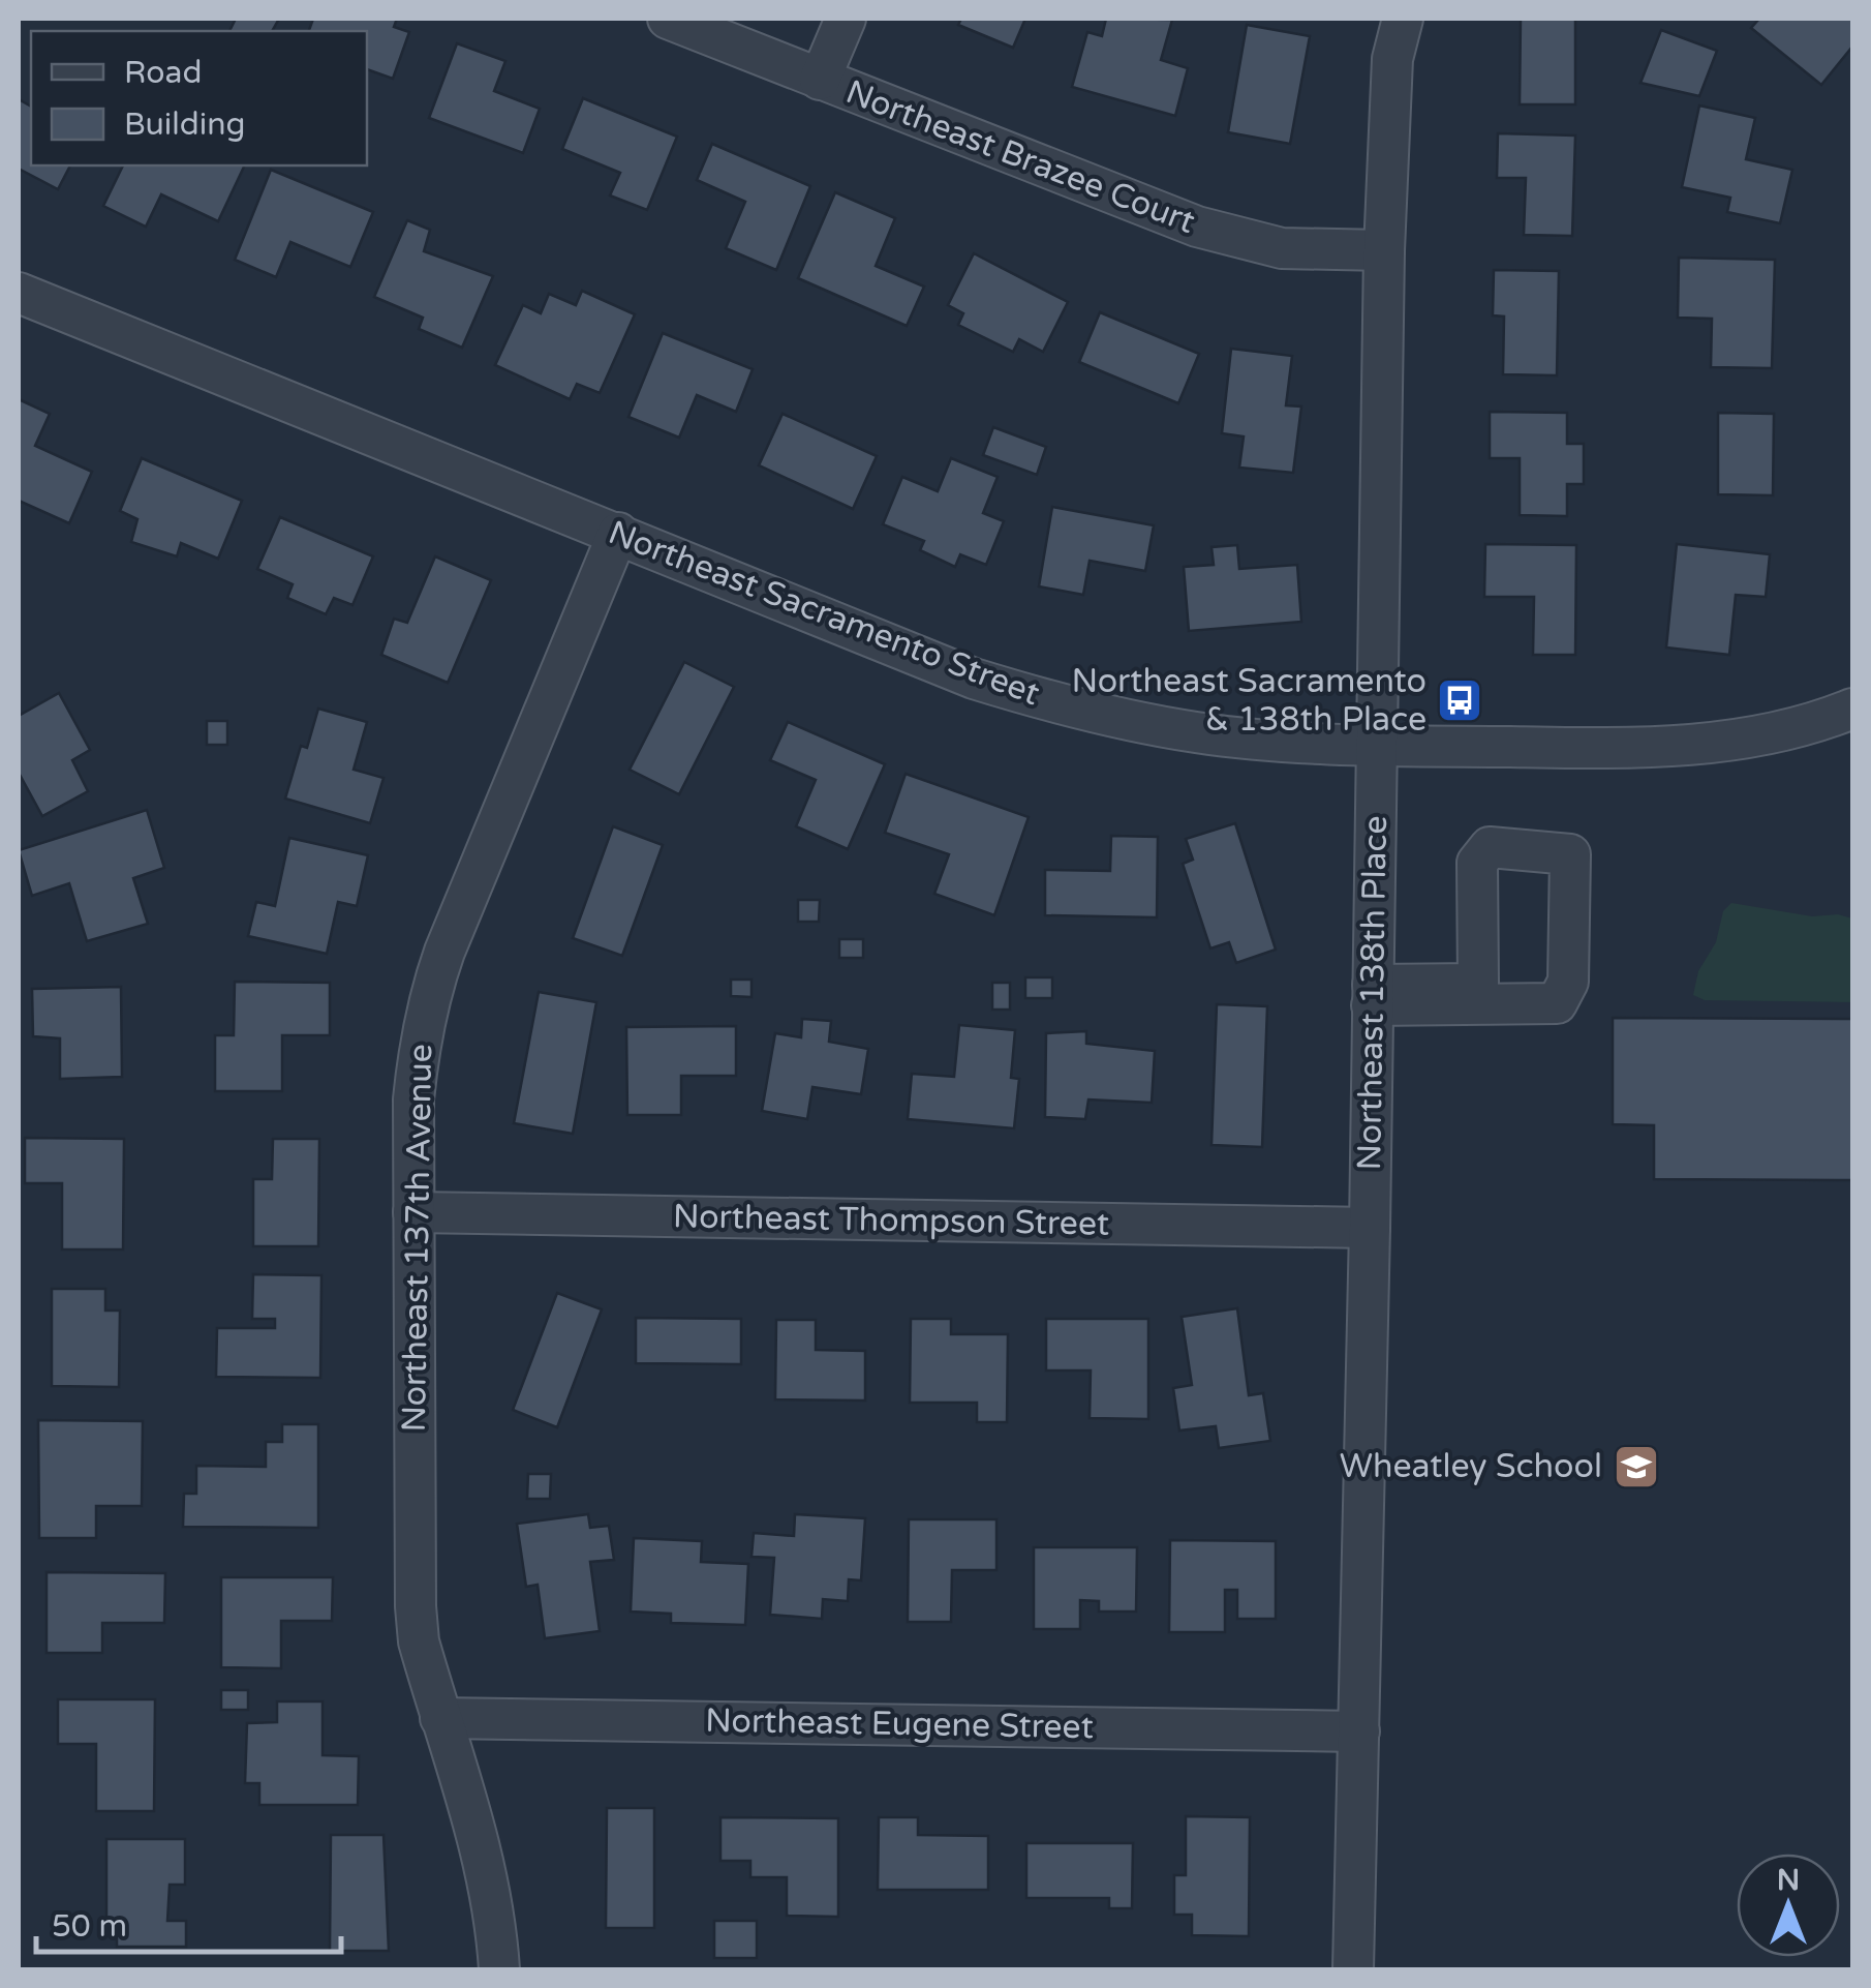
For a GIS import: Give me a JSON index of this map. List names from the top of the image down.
{
  "streets": {
    "street": [
      "Northeast Brazee Court",
      "Northeast Sacramento Street",
      "Northeast 138th Place",
      "Northeast Thompson Street",
      "Northeast 137th Avenue",
      "Northeast Eugene Street"
    ]
  },
  "crossings": [
    ["Northeast Brazee Court", "Northeast 138th Place"],
    ["Northeast Sacramento Street", "Northeast 138th Place"],
    ["Northeast Sacramento Street", "Northeast 137th Avenue"],
    ["Northeast 138th Place", "Northeast Thompson Street"],
    ["Northeast 138th Place", "Northeast Eugene Street"],
    ["Northeast Thompson Street", "Northeast 137th Avenue"],
    ["Northeast 137th Avenue", "Northeast Eugene Street"]
  ],
  "places": {
    "bus stop": ["Northeast Sacramento & 138th Place"],
    "school or university": ["Wheatley School"]
  },
  "legend": ["Road", "Building"],
  "scale_bar": "50 m",
  "north": "top"
}
